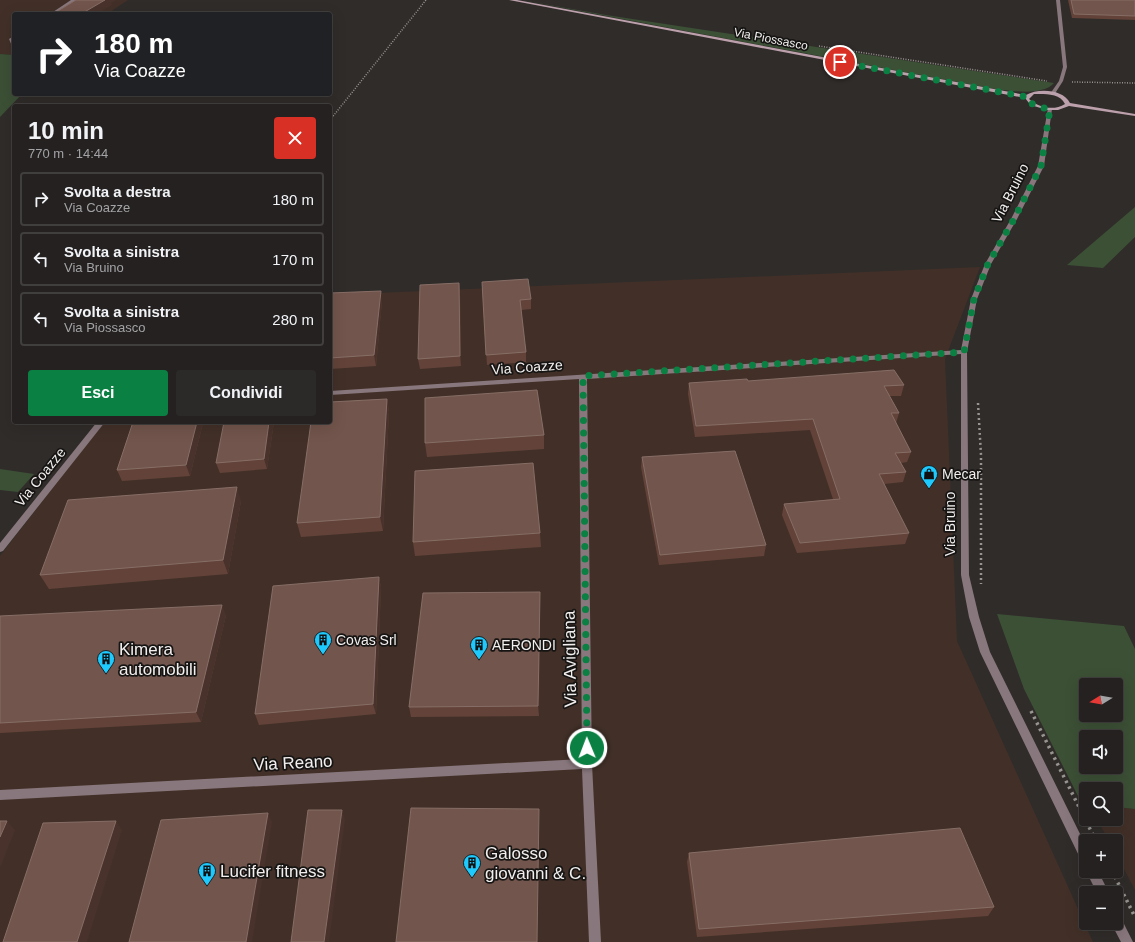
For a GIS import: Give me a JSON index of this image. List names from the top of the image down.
{
  "streets": {
    "street": [
      "Via Piossasco",
      "Via Bruino",
      "Via Coazze",
      "Via Avigliana",
      "Via Reano"
    ]
  },
  "crossings": [
    ["Via Piossasco", "Via Bruino"],
    ["Via Bruino", "Via Coazze"],
    ["Via Coazze", "Via Avigliana"],
    ["Via Avigliana", "Via Reano"]
  ],
  "places": {
    "shop": ["Mecar"],
    "building": [
      "Covas Srl",
      "AERONDI",
      "Kimera automobili",
      "Galosso giovanni & C.",
      "Lucifer fitness"
    ]
  },
  "north": "left",
  "page": {
    "turn": ["180 m", "Via Coazze"],
    "heading": ["10 min", "770 m · 14:44"],
    "list": [
      {
        "name": "Svolta a destra",
        "note": "Via Coazze",
        "value": "180 m"
      },
      {
        "name": "Svolta a sinistra",
        "note": "Via Bruino",
        "value": "170 m"
      },
      {
        "name": "Svolta a sinistra",
        "note": "Via Piossasco",
        "value": "280 m"
      }
    ],
    "buttons": ["Esci", "Condividi"],
    "map_buttons": ["+", "−"]
  }
}
